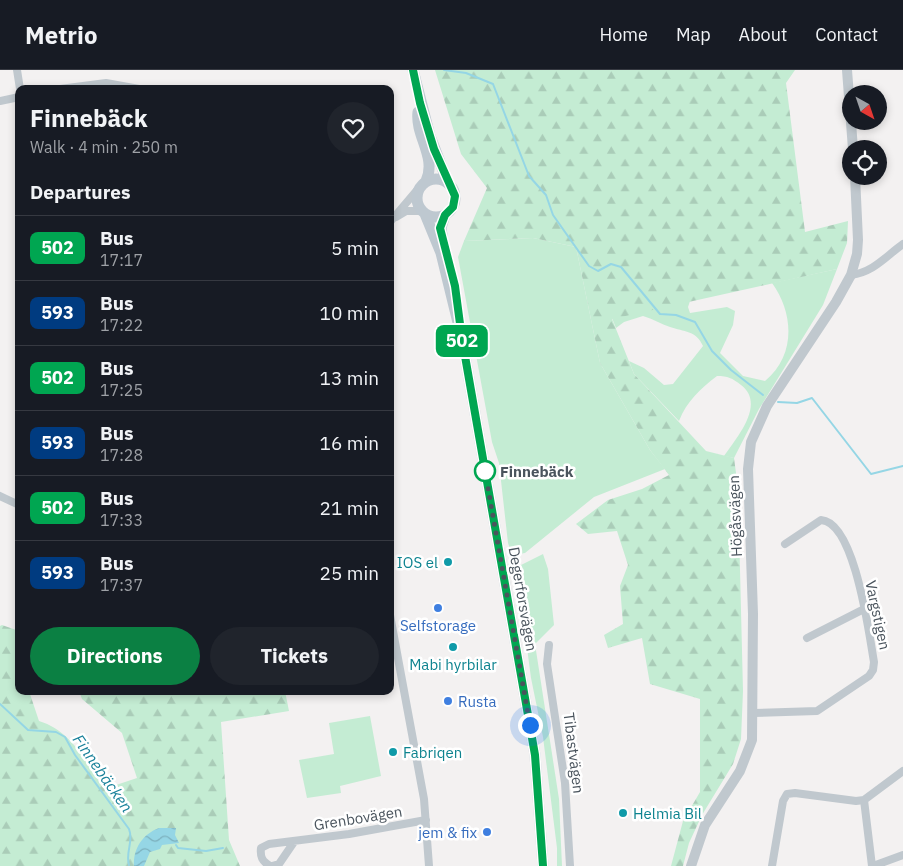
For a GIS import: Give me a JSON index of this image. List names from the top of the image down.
{
  "streets": {
    "main road": ["Degerforsvägen"],
    "street": [
      "Högåsvägen",
      "Vargstigen",
      "Tibastvägen",
      "Grenbovägen"
    ]
  },
  "crossings": [
    ["Högåsvägen", "Vargstigen"]
  ],
  "water": ["Finnebäcken"],
  "places": [
    "Finnebäck",
    "IOS el",
    "Selfstorage",
    "Mabi hyrbilar",
    "Rusta",
    "Fabriqen",
    "Helmia Bil",
    "jem & fix"
  ],
  "lines": ["bus line 502"],
  "north": "bottom right",
  "page": {
    "header": "Metrio",
    "nav": [
      "Home",
      "Map",
      "About",
      "Contact"
    ],
    "on_map": "502",
    "heading": [
      ["Finnebäck", "Walk · 4 min · 250 m"],
      "Departures"
    ],
    "list": [
      {
        "mark": "502",
        "name": "Bus",
        "note": "17:17",
        "value": "5 min"
      },
      {
        "mark": "593",
        "name": "Bus",
        "note": "17:22",
        "value": "10 min"
      },
      {
        "mark": "502",
        "name": "Bus",
        "note": "17:25",
        "value": "13 min"
      },
      {
        "mark": "593",
        "name": "Bus",
        "note": "17:28",
        "value": "16 min"
      },
      {
        "mark": "502",
        "name": "Bus",
        "note": "17:33",
        "value": "21 min"
      },
      {
        "mark": "593",
        "name": "Bus",
        "note": "17:37",
        "value": "25 min"
      }
    ],
    "buttons": ["Directions", "Tickets"]
  }
}
